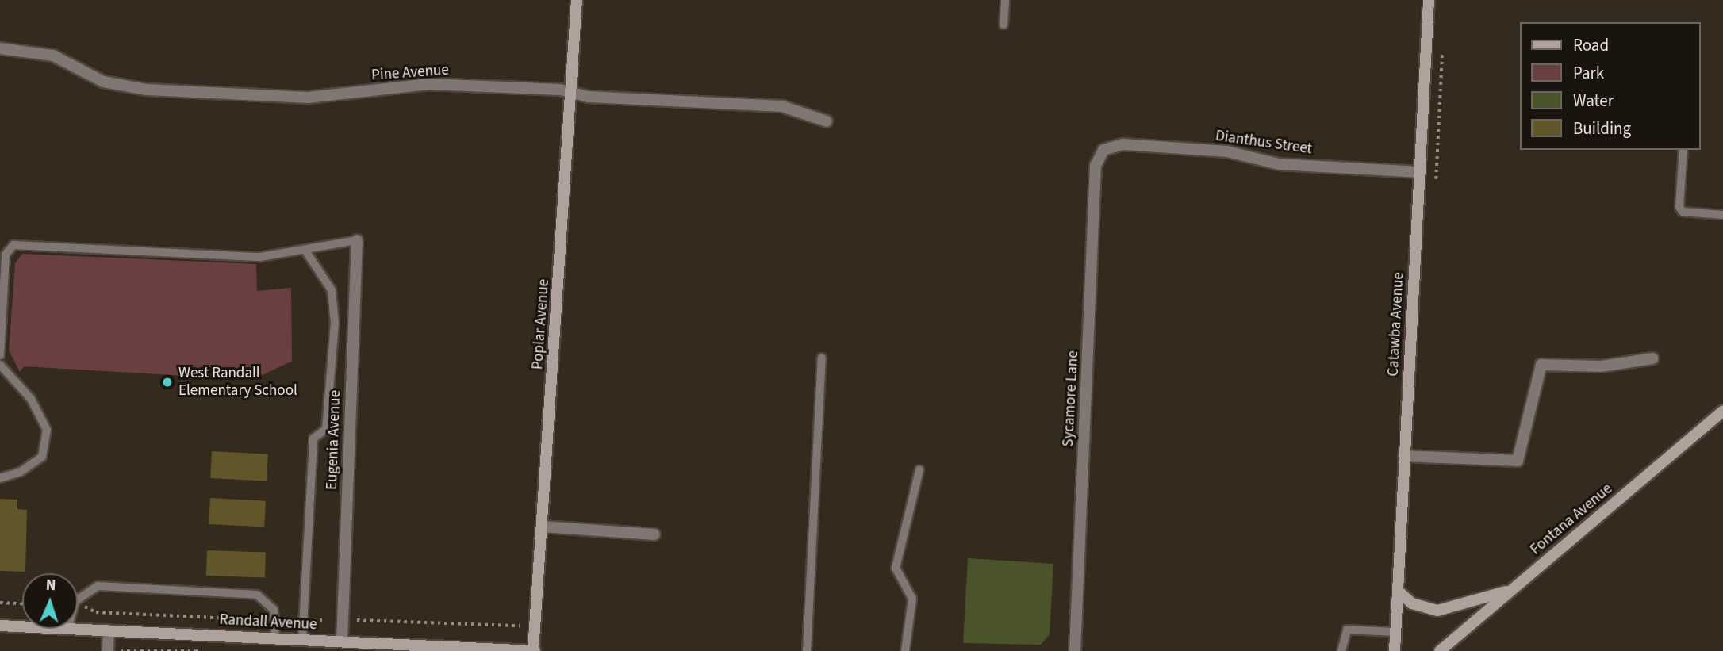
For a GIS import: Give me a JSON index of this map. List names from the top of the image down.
{
  "streets": {
    "street": [
      "Pine Avenue",
      "Dianthus Street",
      "Poplar Avenue",
      "Catawba Avenue",
      "Sycamore Lane",
      "Eugenia Avenue",
      "Fontana Avenue",
      "Randall Avenue"
    ]
  },
  "crossings": [
    ["Pine Avenue", "Poplar Avenue"],
    ["Dianthus Street", "Catawba Avenue"],
    ["Dianthus Street", "Sycamore Lane"],
    ["Poplar Avenue", "Randall Avenue"],
    ["Eugenia Avenue", "Randall Avenue"]
  ],
  "places": ["West Randall Elementary School"],
  "legend": [
    "Road",
    "Park",
    "Water",
    "Building"
  ],
  "north": "top"
}
